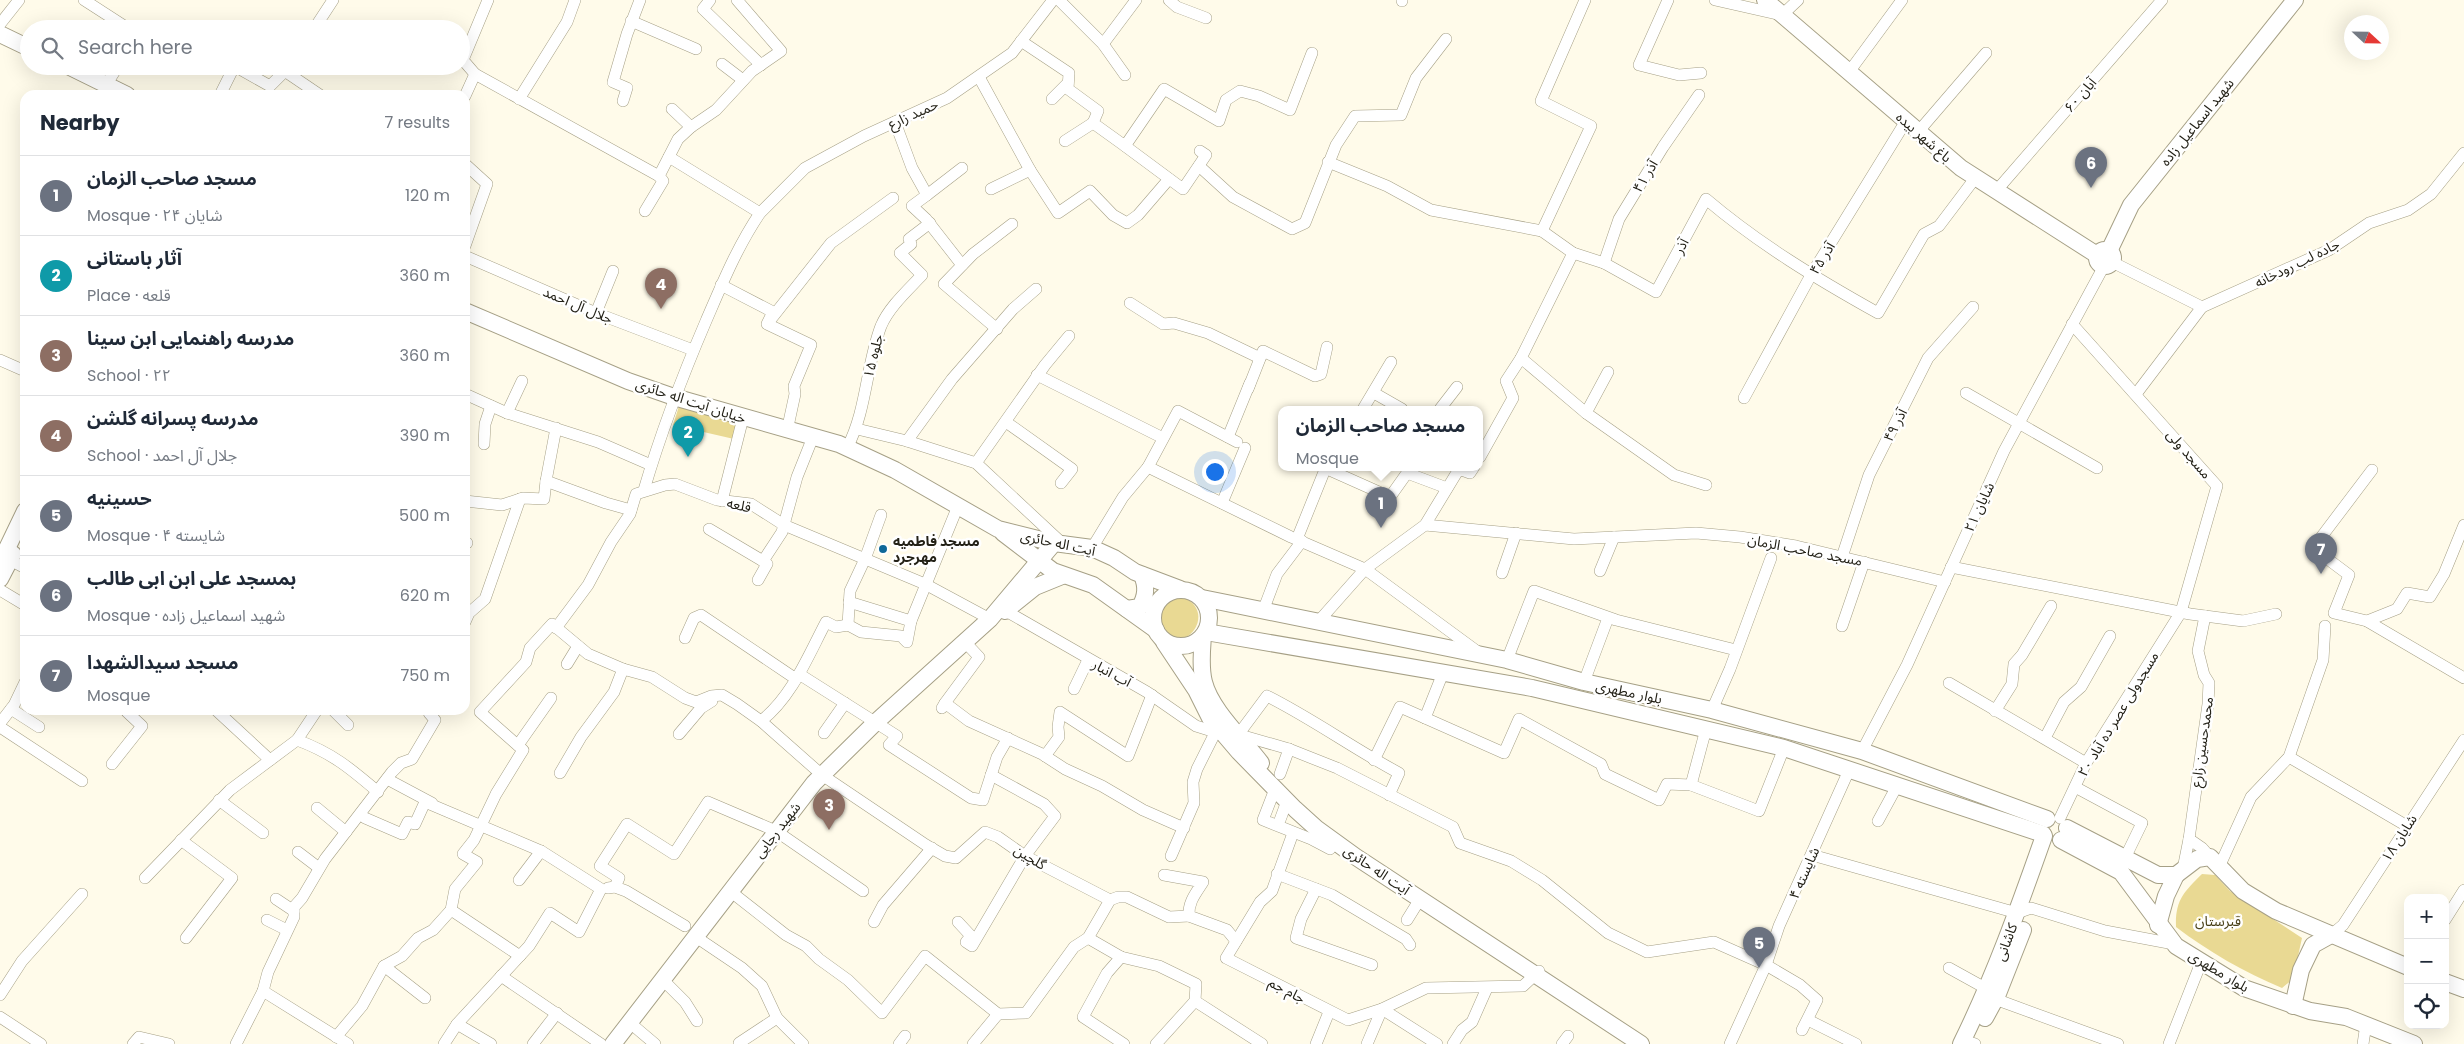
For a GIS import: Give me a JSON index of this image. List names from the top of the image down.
{
  "streets": {
    "main road": [
      "شهید اسماعیل زاده",
      "باغ شهر بیده",
      "خیابان آیت اله حائری",
      "آیت اله حائری",
      "بلوار مطهری",
      "شهید رجایی",
      "کاشانی"
    ],
    "street": [
      "آبان ۶۰",
      "حمید زارع",
      "آذر ۴۱",
      "آذر",
      "آذر ۴۵",
      "جاده لب رودخانه",
      "جلال آل احمد",
      "جلوه ۱۵",
      "آذر ۴۹",
      "مسجد ولی",
      "قلعه",
      "شایان ۲۱",
      "مسجد صاحب الزمان",
      "آب انبار",
      "مسجدولی عصر ده آباد ۲۰",
      "محمدحسین زارع",
      "شایان ۱۸",
      "گلچین",
      "شایسته ۴",
      "جام جم"
    ]
  },
  "crossings": [
    ["آبان ۶۰", "باغ شهر بیده"],
    ["حمید زارع", "جلال آل احمد"],
    ["حمید زارع", "خیابان آیت اله حائری"],
    ["حمید زارع", "قلعه"],
    ["شهید اسماعیل زاده", "باغ شهر بیده"],
    ["شهید اسماعیل زاده", "شایان ۲۱"],
    ["باغ شهر بیده", "آذر ۴۵"],
    ["باغ شهر بیده", "شایان ۲۱"],
    ["آذر ۴۱", "آذر"],
    ["آذر", "آذر ۴۵"],
    ["جلوه ۱۵", "خیابان آیت اله حائری"],
    ["خیابان آیت اله حائری", "آیت اله حائری"],
    ["آذر ۴۹", "مسجد صاحب الزمان"],
    ["مسجد ولی", "شایان ۲۱"],
    ["مسجد ولی", "مسجدولی عصر ده آباد ۲۰"],
    ["قلعه", "شهید رجایی"],
    ["شایان ۲۱", "مسجد صاحب الزمان"],
    ["شایان ۲۱", "بلوار مطهری"],
    ["آیت اله حائری", "آب انبار"],
    ["آیت اله حائری", "بلوار مطهری"],
    ["آیت اله حائری", "جام جم"],
    ["بلوار مطهری", "مسجدولی عصر ده آباد ۲۰"],
    ["بلوار مطهری", "محمدحسین زارع"],
    ["بلوار مطهری", "شایسته ۴"],
    ["بلوار مطهری", "کاشانی"],
    ["مسجدولی عصر ده آباد ۲۰", "کاشانی"]
  ],
  "parks": ["قبرستان"],
  "places": ["مسجد فاطمیه مهرجرد"],
  "north": "right",
  "page": {
    "search": "Search here",
    "heading": ["Nearby", "7 results"],
    "pins": [
      "6",
      "4",
      "2",
      "1",
      "7",
      "3",
      "5"
    ],
    "list": [
      {
        "mark": "1",
        "name": "مسجد صاحب الزمان",
        "note": "Mosque · شایان ۲۴",
        "value": "120 m"
      },
      {
        "mark": "2",
        "name": "آثار باستانی",
        "note": "Place · قلعه",
        "value": "360 m"
      },
      {
        "mark": "3",
        "name": "مدرسه راهنمایی ابن سینا",
        "note": "School · ۲۲",
        "value": "360 m"
      },
      {
        "mark": "4",
        "name": "مدرسه پسرانه گلشن",
        "note": "School · جلال آل احمد",
        "value": "390 m"
      },
      {
        "mark": "5",
        "name": "حسینیه",
        "note": "Mosque · شایسته ۴",
        "value": "500 m"
      },
      {
        "mark": "6",
        "name": "بمسجد علی ابن ابی طالب",
        "note": "Mosque · شهید اسماعیل زاده",
        "value": "620 m"
      },
      {
        "mark": "7",
        "name": "مسجد سیدالشهدا",
        "note": "Mosque",
        "value": "750 m"
      }
    ],
    "popup": ["مسجد صاحب الزمان", "Mosque"],
    "map_buttons": ["+", "−"]
  }
}
